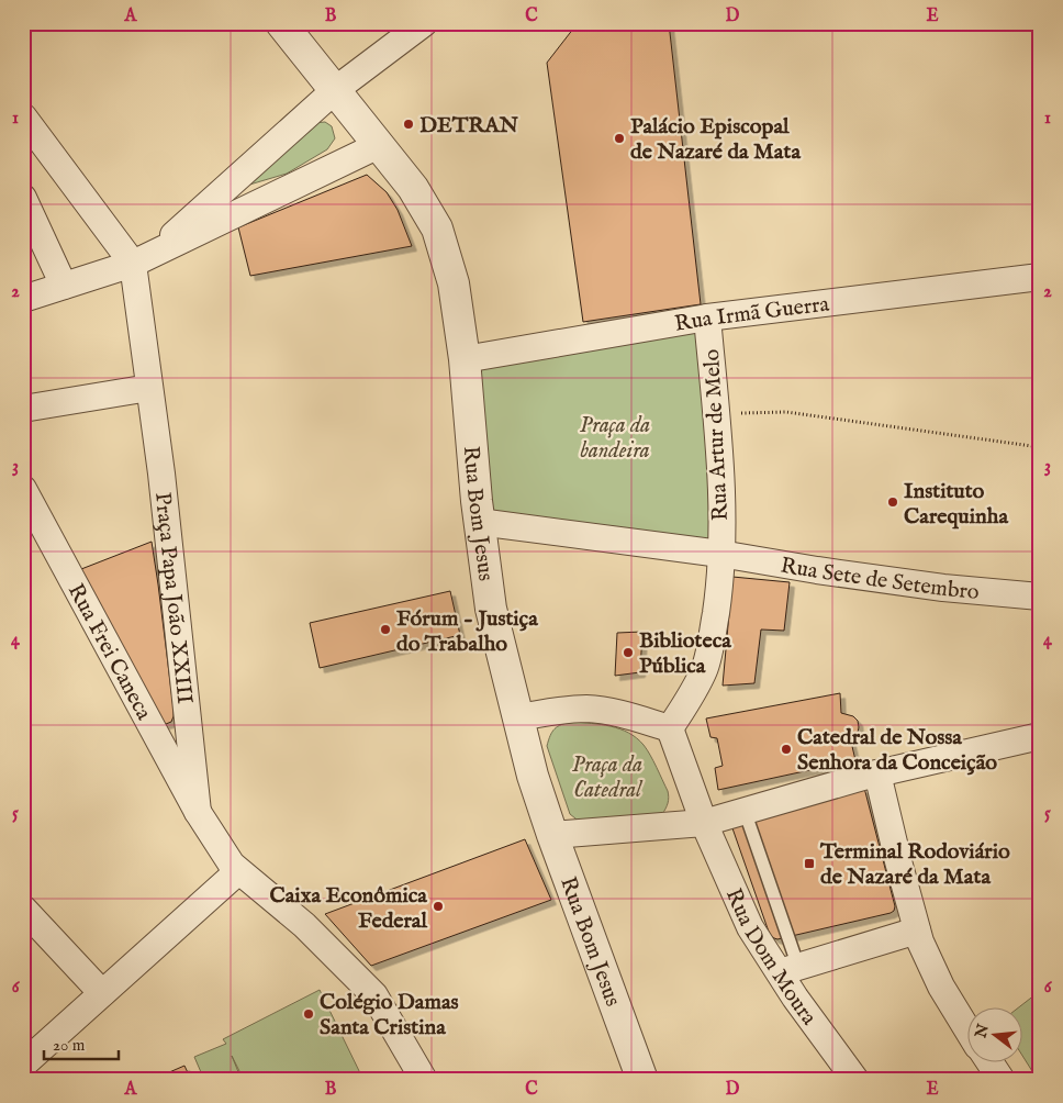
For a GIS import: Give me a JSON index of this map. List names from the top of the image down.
{
  "streets": {
    "street": [
      "Rua Irmã Guerra",
      "Rua Artur de Melo",
      "Rua Bom Jesus",
      "Rua Sete de Setembro",
      "Praça Papa João XXIII",
      "Rua Frei Caneca",
      "Rua Dom Moura"
    ]
  },
  "crossings": [
    ["Rua Irmã Guerra", "Rua Artur de Melo"],
    ["Rua Irmã Guerra", "Rua Bom Jesus"],
    ["Rua Artur de Melo", "Rua Sete de Setembro"],
    ["Rua Artur de Melo", "Rua Dom Moura"],
    ["Rua Bom Jesus", "Rua Sete de Setembro"],
    ["Praça Papa João XXIII", "Rua Frei Caneca"]
  ],
  "parks": ["Praça da bandeira", "Praça da Catedral"],
  "places": {
    "other": [
      "DETRAN",
      "Palácio Episcopal de Nazaré da Mata",
      "Instituto Carequinha",
      "Fórum - Justiça do Trabalho",
      "Biblioteca Pública",
      "Catedral de Nossa Senhora da Conceição",
      "Caixa Econômica Federal",
      "Colégio Damas Santa Cristina"
    ],
    "transit": ["Terminal Rodoviário de Nazaré da Mata"]
  },
  "scale_bar": "20 m",
  "north": "left",
  "grid": {
    "columns": [
      "A",
      "B",
      "C",
      "D",
      "E"
    ],
    "rows": [
      "1",
      "2",
      "3",
      "4",
      "5",
      "6"
    ]
  }
}
